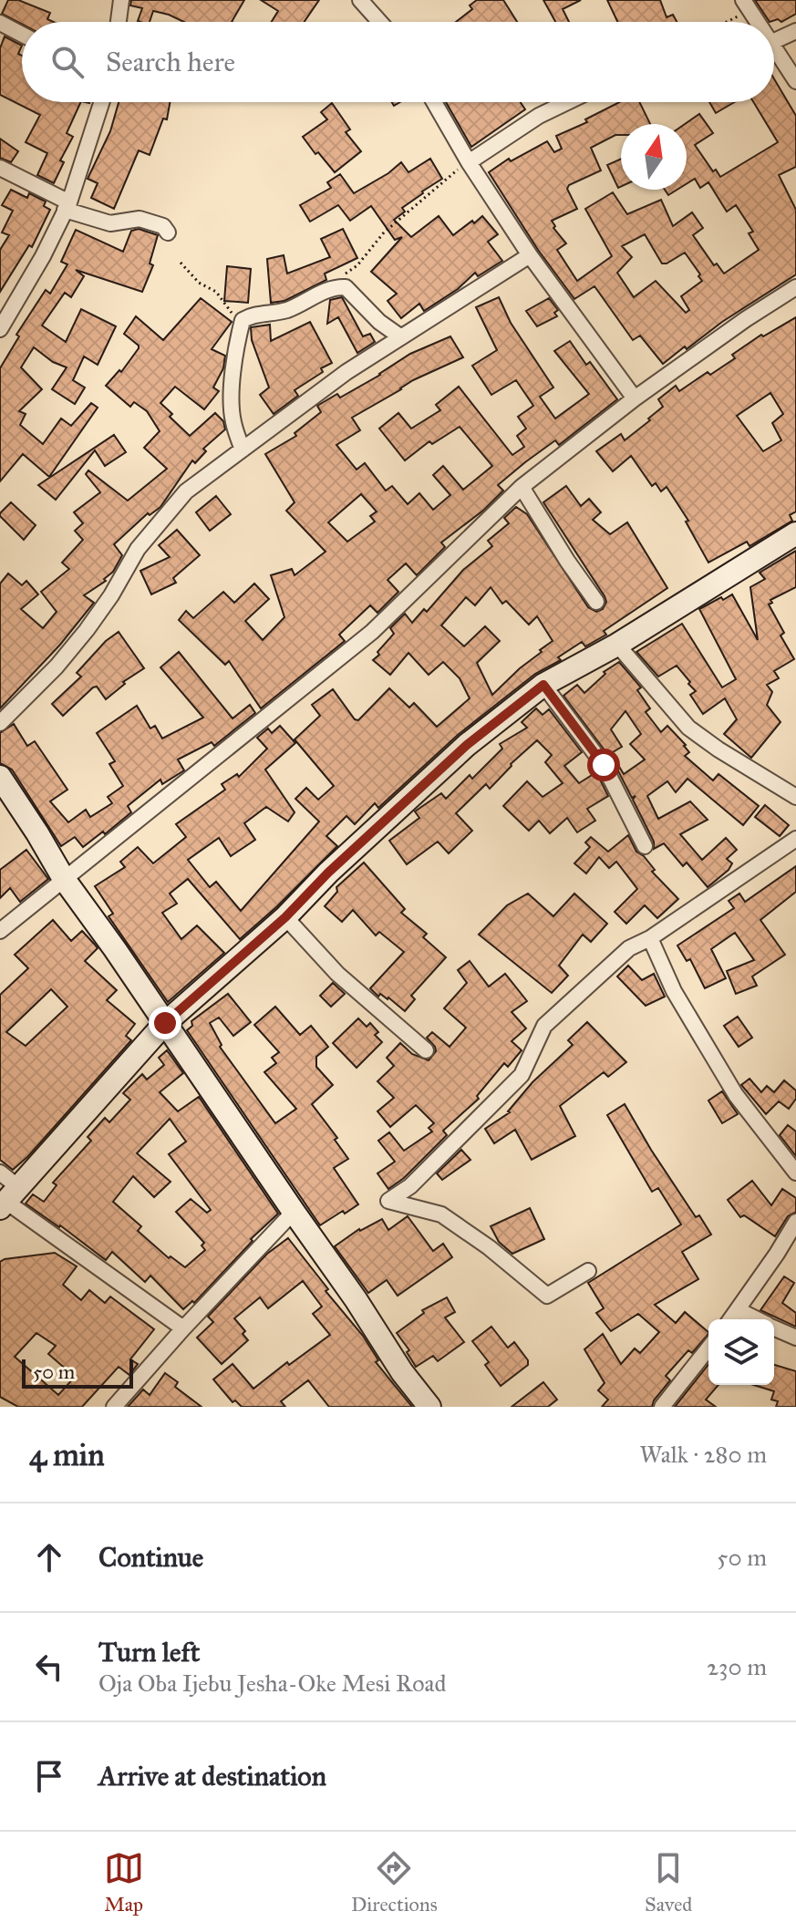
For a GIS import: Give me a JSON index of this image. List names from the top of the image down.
{
  "scale_bar": "50 m",
  "north": "top",
  "page": {
    "search": "Search here",
    "scale": "50 m",
    "heading": ["4 min", "Walk · 280 m"],
    "list": [
      ["Continue", "50 m"],
      ["Turn left", "Oja Oba Ijebu Jesha-Oke Mesi Road", "230 m"],
      "Arrive at destination"
    ],
    "nav": ["Map", "Directions", "Saved"]
  }
}
